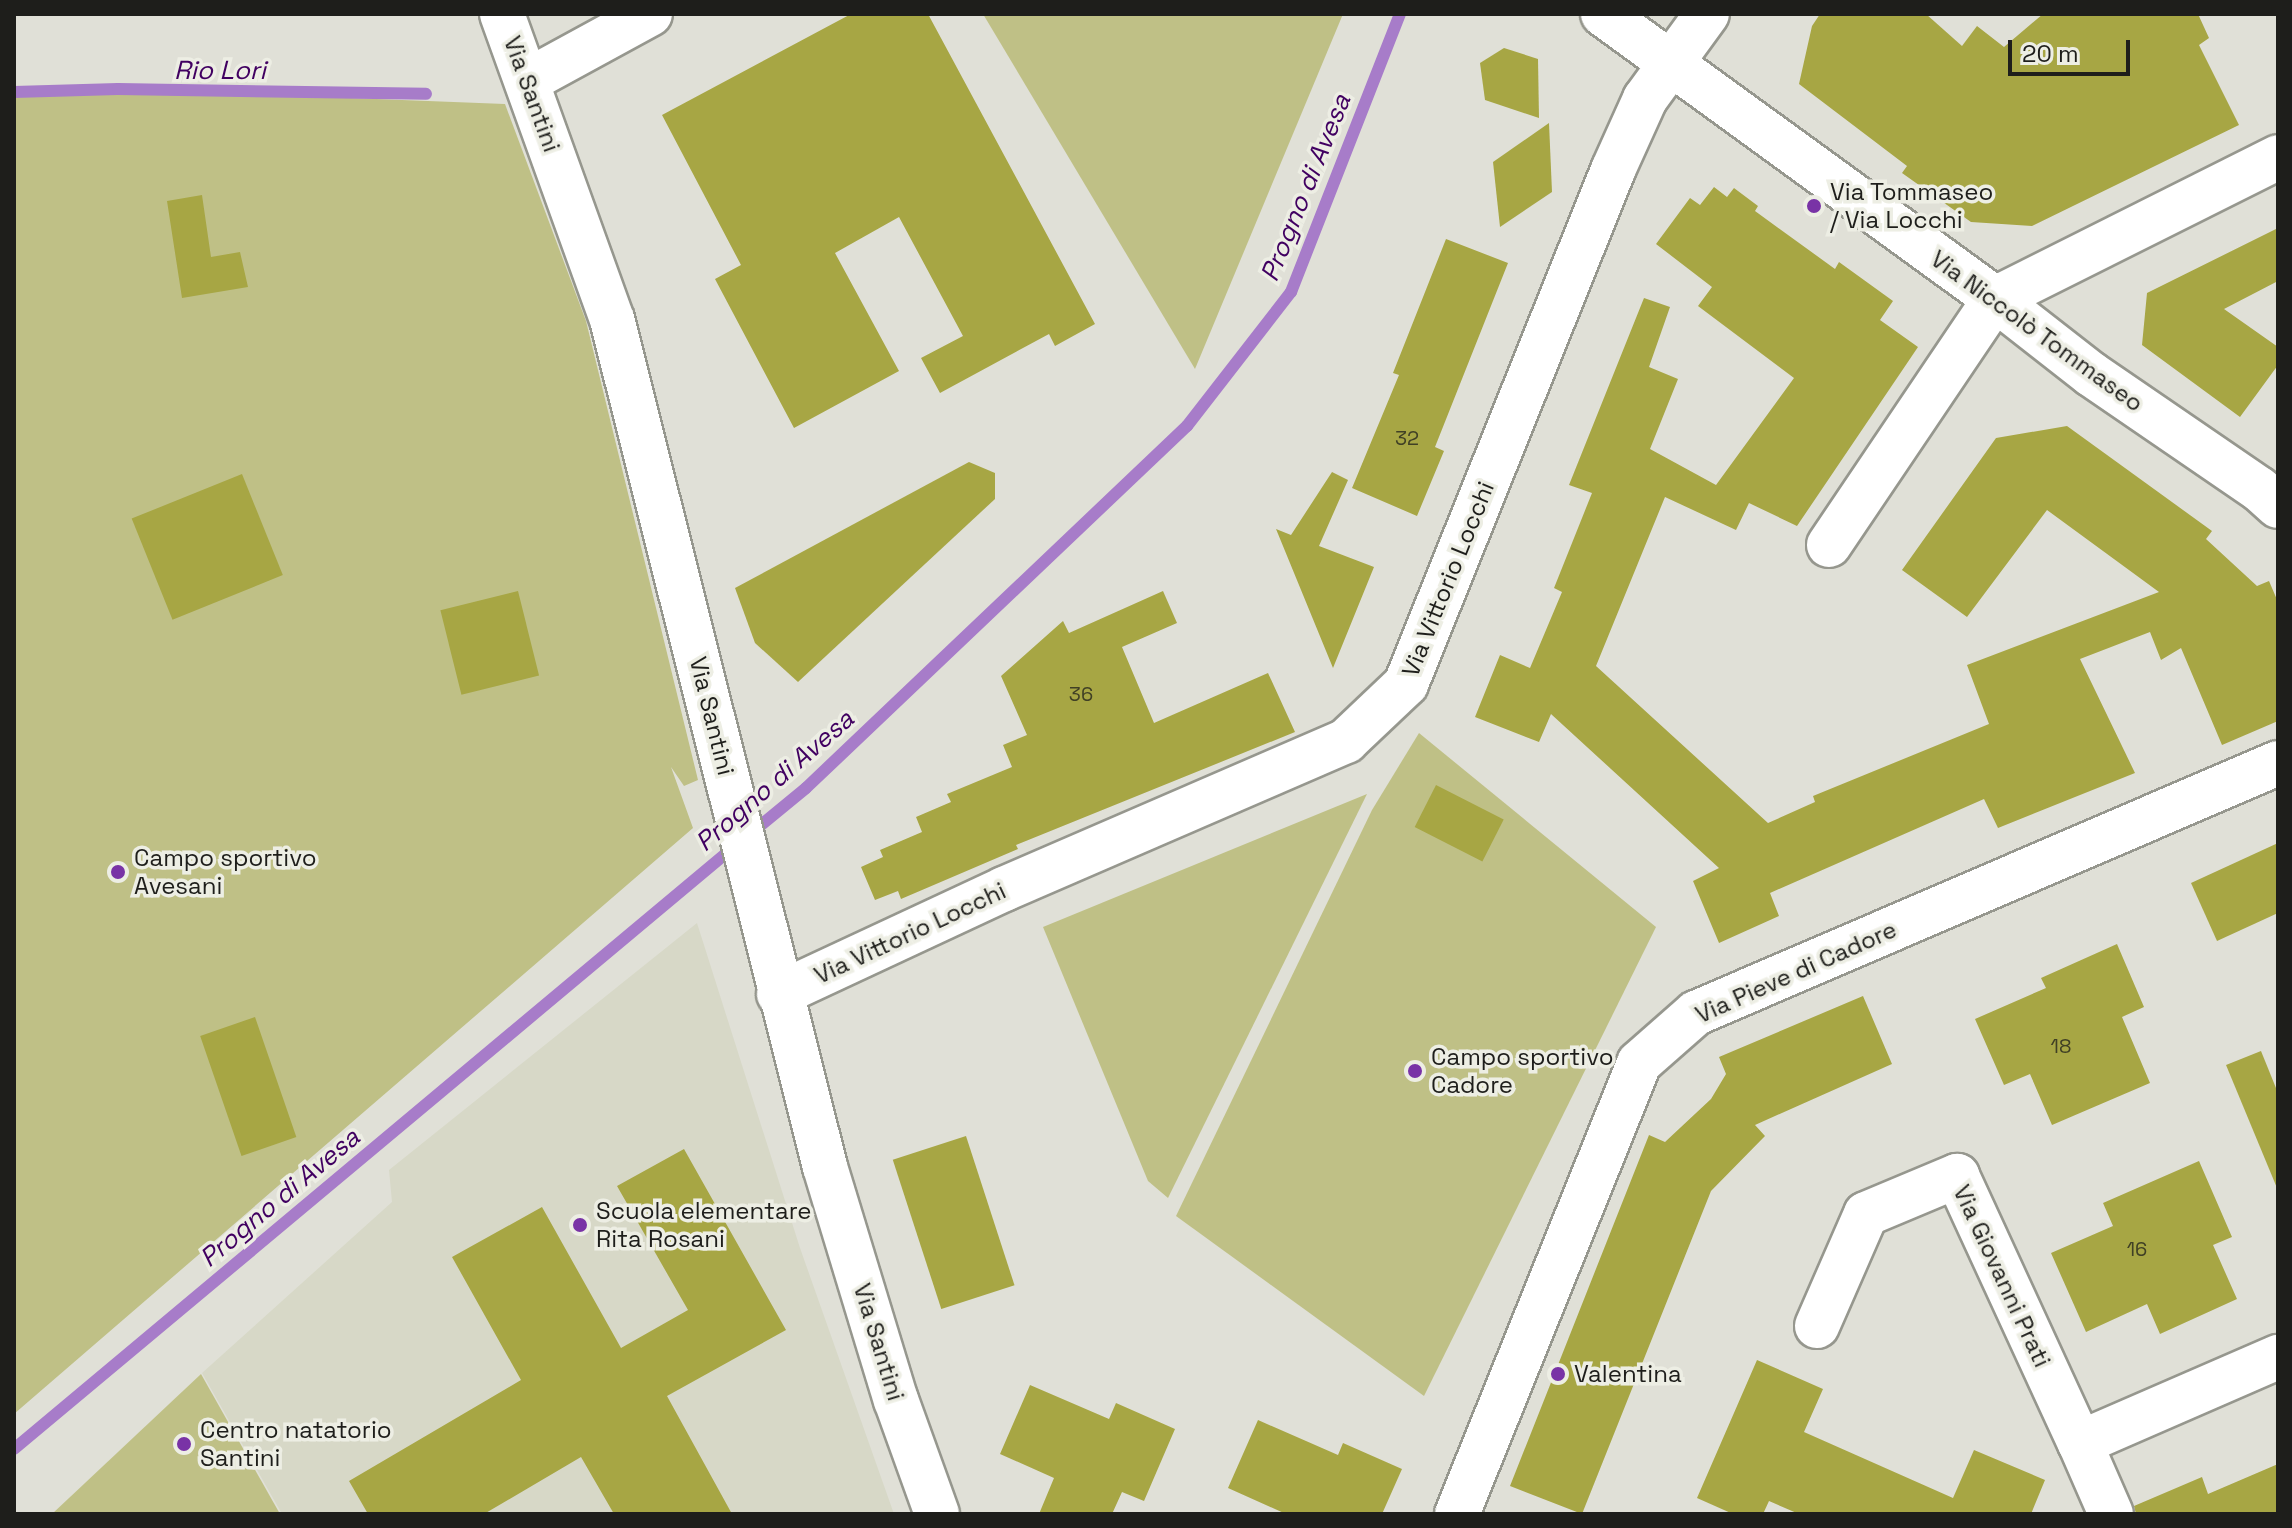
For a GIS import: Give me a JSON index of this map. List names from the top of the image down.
{
  "streets": {
    "street": [
      "Via Santini",
      "Via Niccolò Tommaseo",
      "Via Vittorio Locchi",
      "Via Pieve di Cadore",
      "Via Giovanni Prati"
    ]
  },
  "crossings": [
    ["Via Santini", "Via Vittorio Locchi"],
    ["Via Niccolò Tommaseo", "Via Vittorio Locchi"]
  ],
  "water": ["Rio Lori", "Progno di Avesa"],
  "places": [
    "Via Tommaseo / Via Locchi",
    "Campo sportivo Avesani",
    "Campo sportivo Cadore",
    "Scuola elementare Rita Rosani",
    "Valentina",
    "Centro natatorio Santini"
  ],
  "house_numbers": [
    "32",
    "36",
    "18",
    "16"
  ],
  "scale_bar": "20 m"
}
